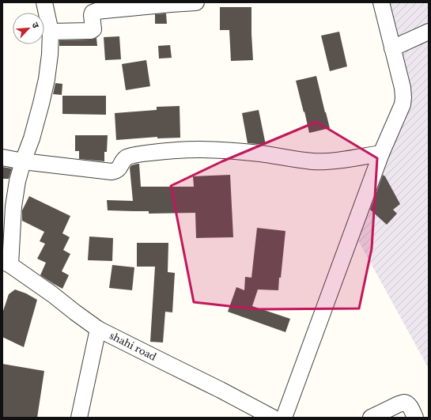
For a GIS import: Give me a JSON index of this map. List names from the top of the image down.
{
  "streets": {
    "street": ["shahi road"]
  },
  "north": "top right"
}
